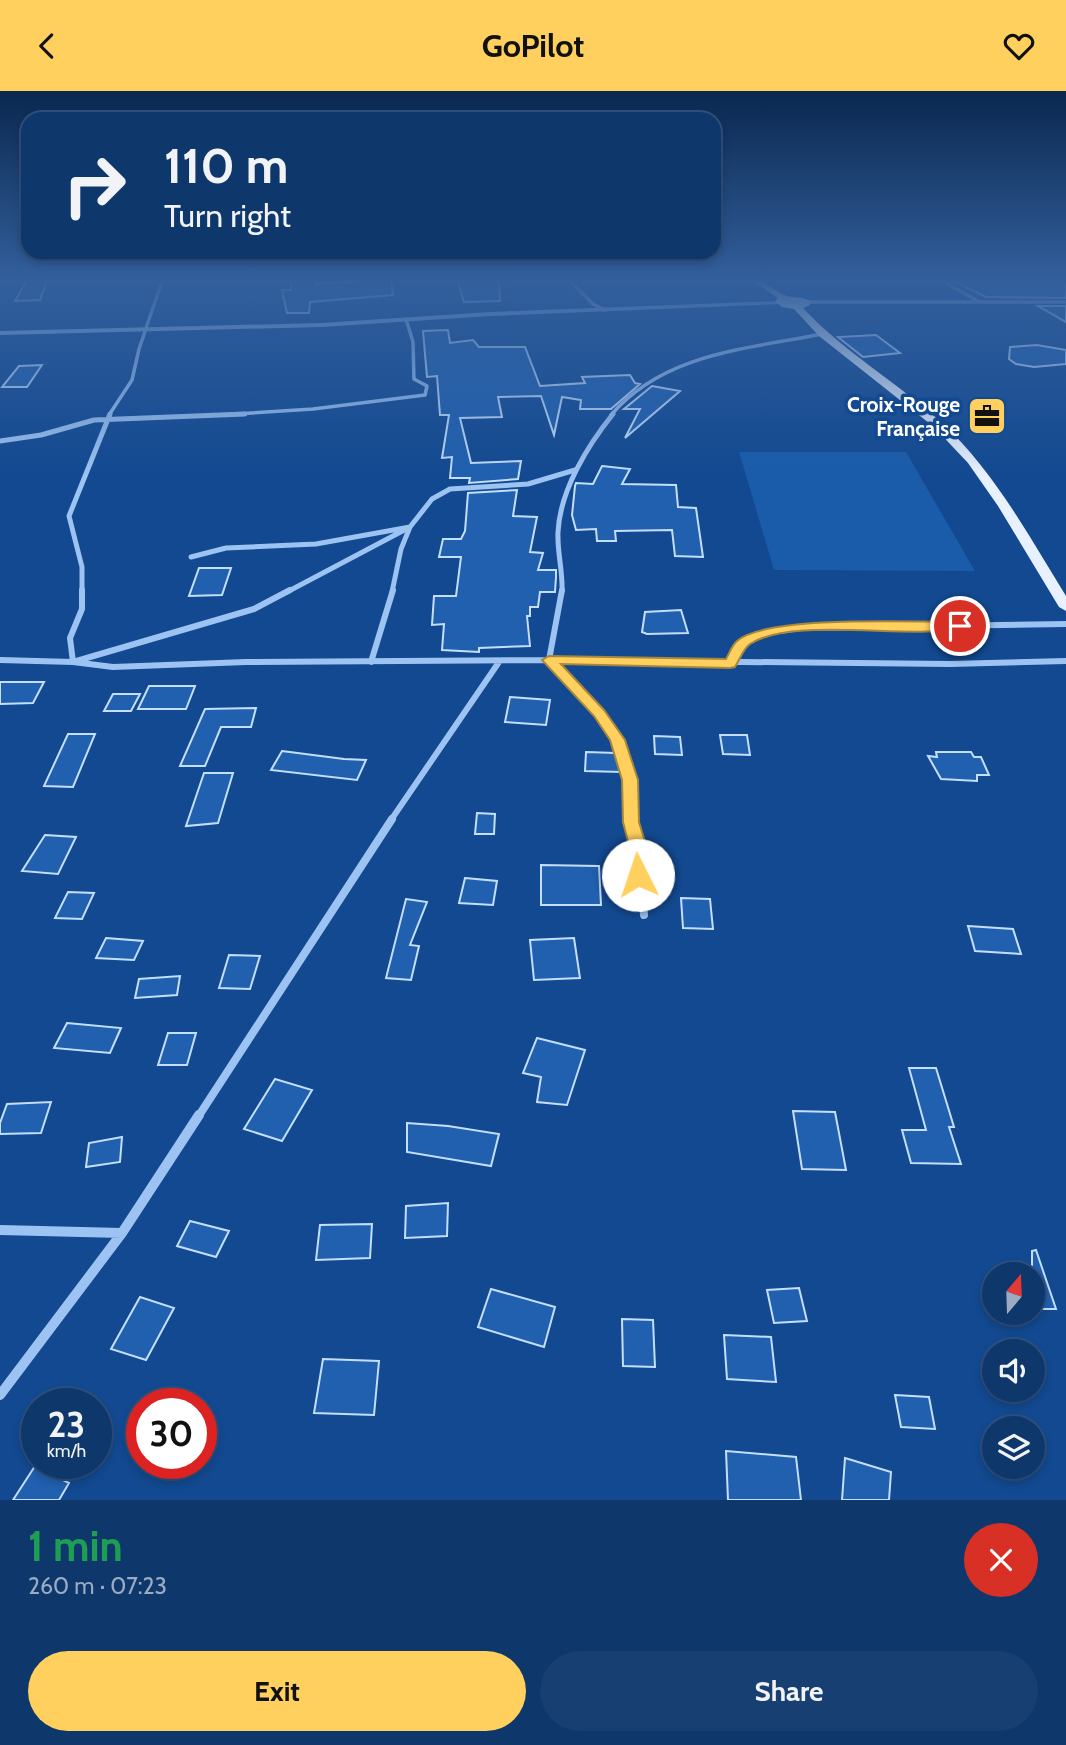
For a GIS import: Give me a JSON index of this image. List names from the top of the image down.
{
  "places": {
    "office": ["Croix-Rouge Française"]
  },
  "north": "top",
  "page": {
    "header": "GoPilot",
    "turn": ["110 m", "Turn right"],
    "speed": "23 km/h",
    "limit": "30",
    "heading": ["1 min", "260 m · 07:23"],
    "buttons": ["Exit", "Share"]
  }
}
